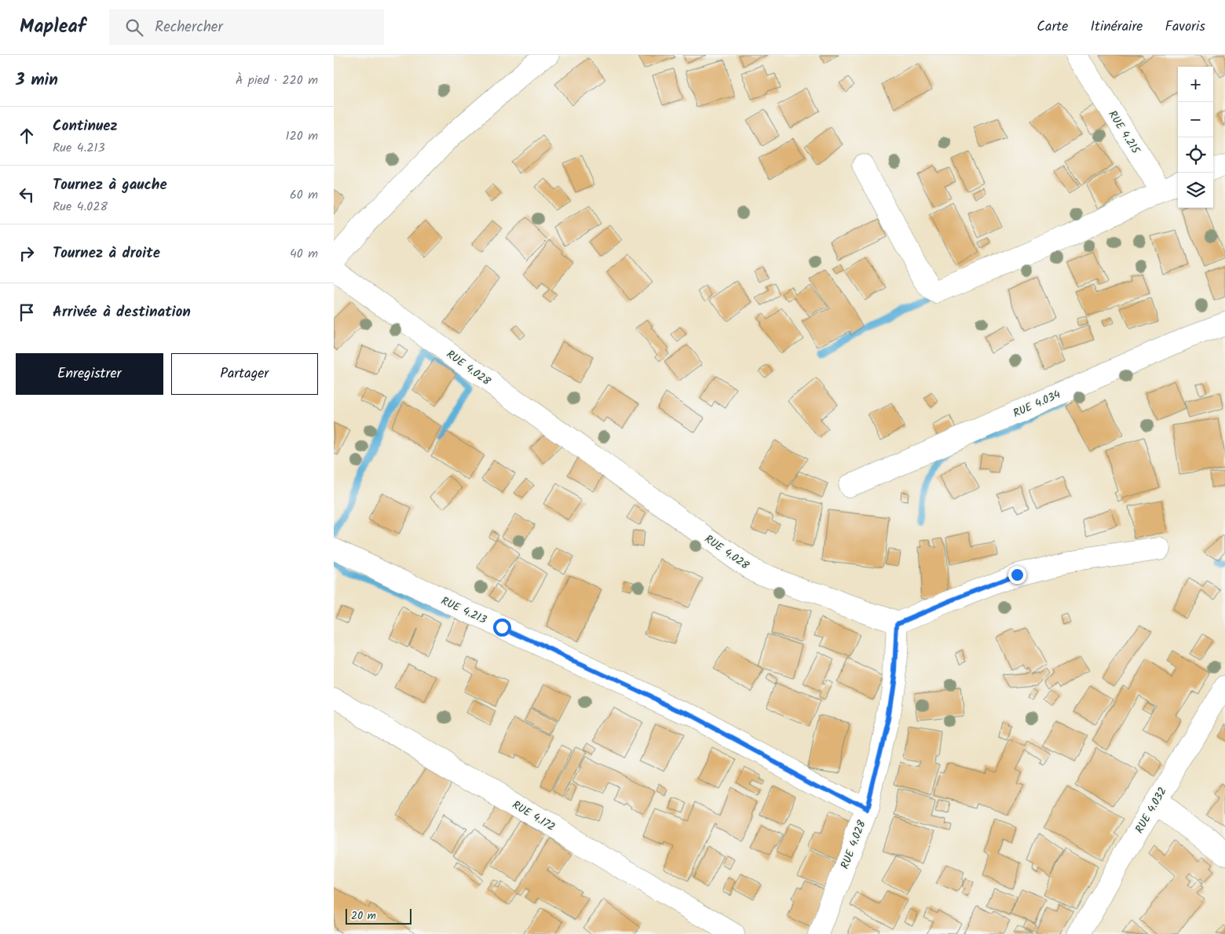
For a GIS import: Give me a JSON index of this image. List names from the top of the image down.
{
  "streets": {
    "street": [
      "RUE 4.215",
      "RUE 4.028",
      "RUE 4.034",
      "RUE 4.213",
      "RUE 4.032",
      "RUE 4.172"
    ]
  },
  "crossings": [
    ["RUE 4.028", "RUE 4.213"]
  ],
  "scale_bar": "20 m",
  "page": {
    "header": "Mapleaf",
    "search": "Rechercher",
    "nav": ["Carte", "Itinéraire", "Favoris"],
    "heading": ["3 min", "À pied · 220 m"],
    "map_buttons": ["+", "−"],
    "list": [
      ["Continuez", "Rue 4.213", "120 m"],
      ["Tournez à gauche", "Rue 4.028", "60 m"],
      ["Tournez à droite", "40 m"],
      "Arrivée à destination"
    ],
    "buttons": ["Enregistrer", "Partager"],
    "scale": "20 m"
  }
}
